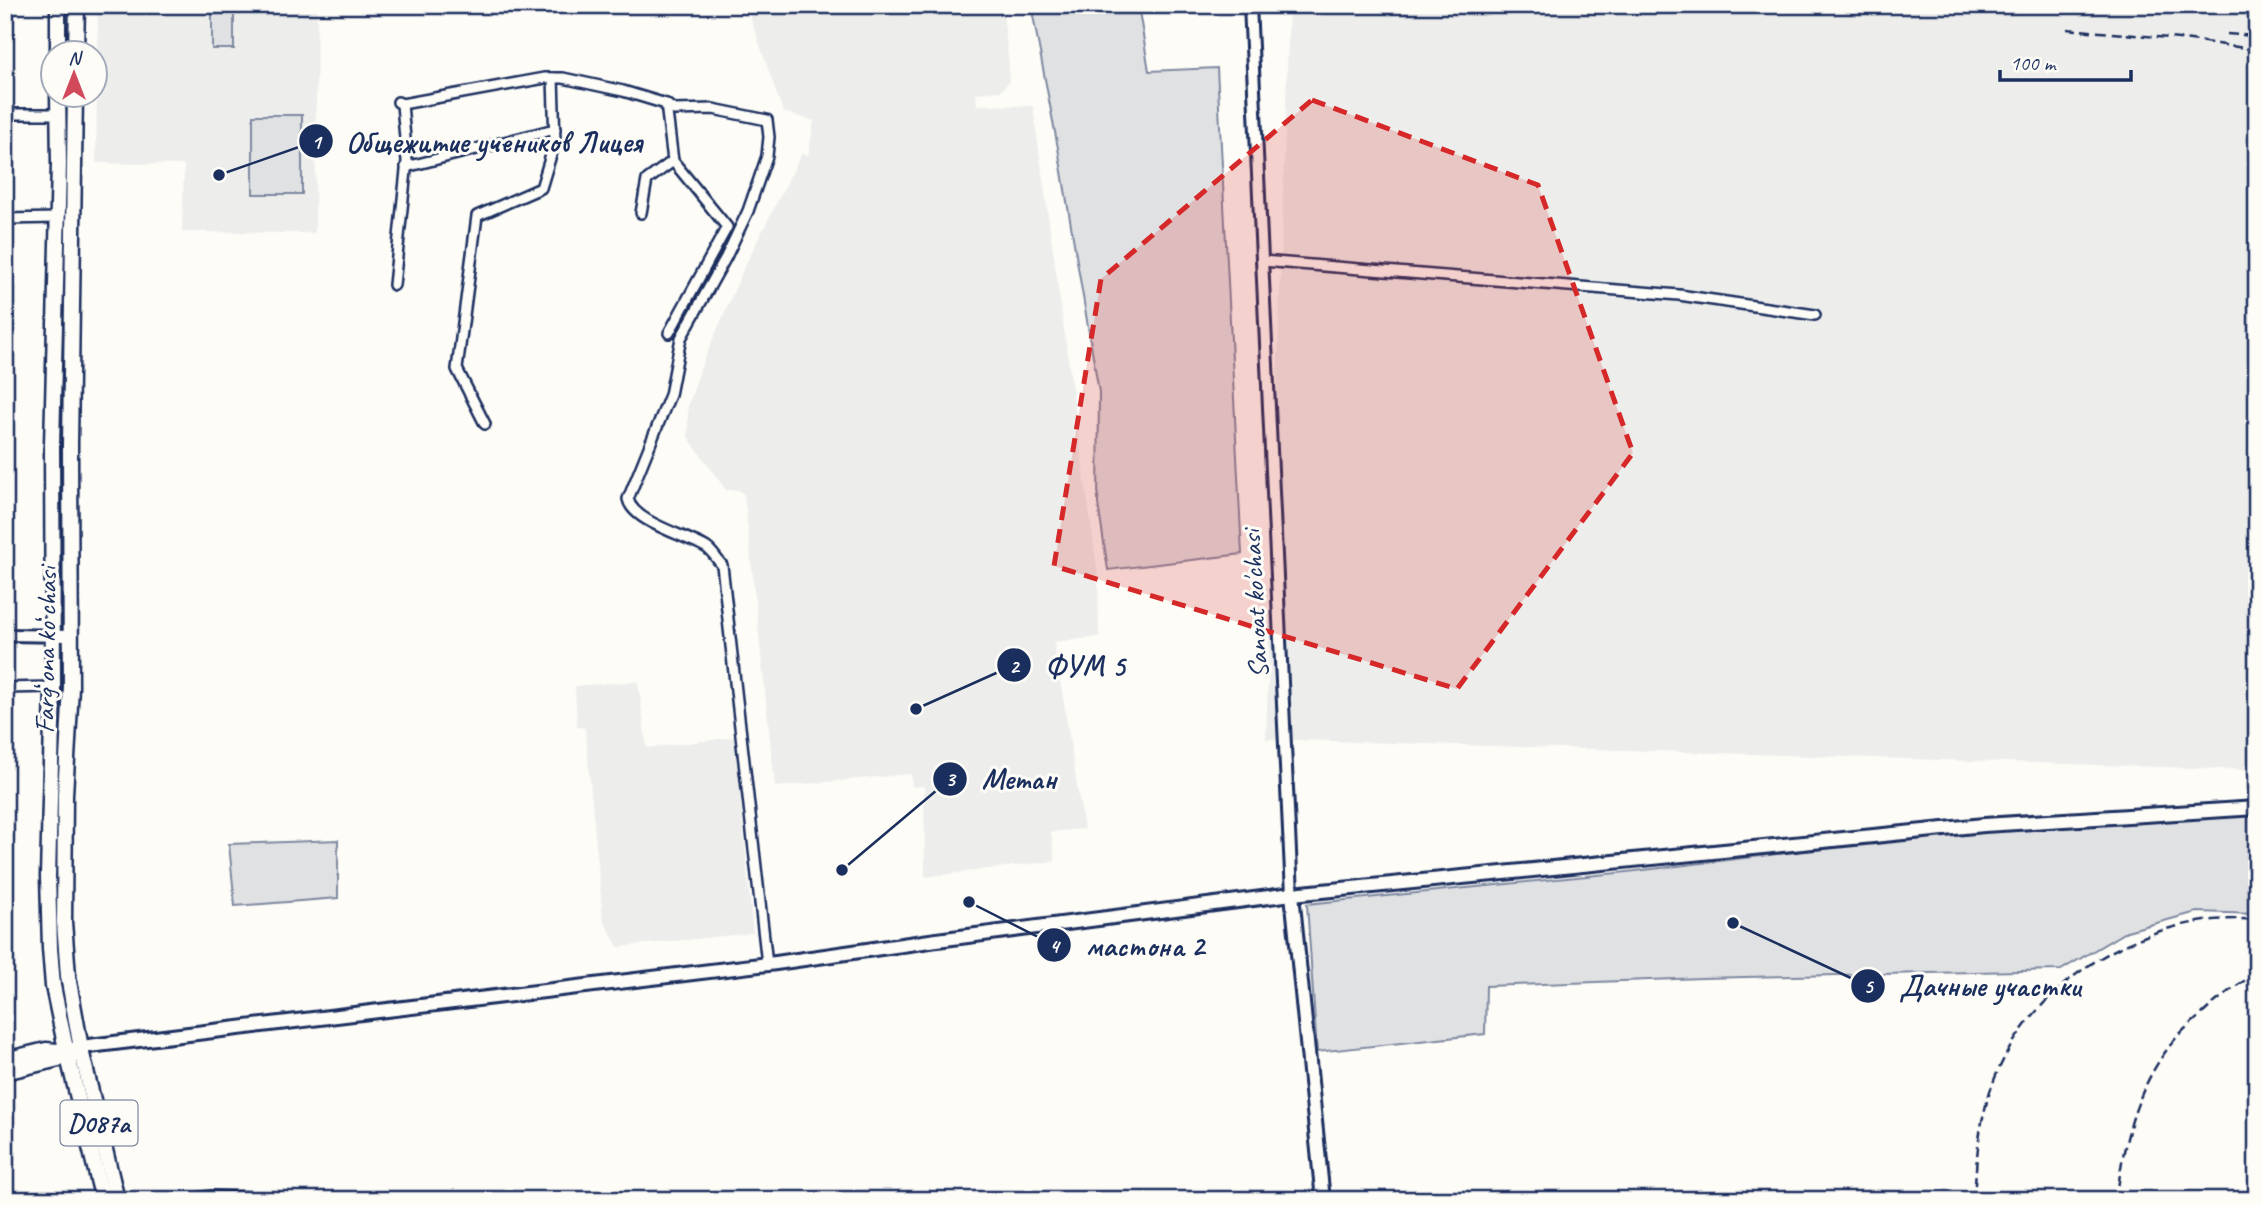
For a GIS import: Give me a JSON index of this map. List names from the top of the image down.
{
  "streets": {
    "main road": ["Sanoat ko'chasi", "Fargʻona koʻchasi", "D087a"]
  },
  "places": [
    "Общежитие учеников Лицея",
    "ФУМ 5",
    "Метан",
    "мастона 2",
    "Дачные участки"
  ],
  "scale_bar": "100 m",
  "north": "top"
}
